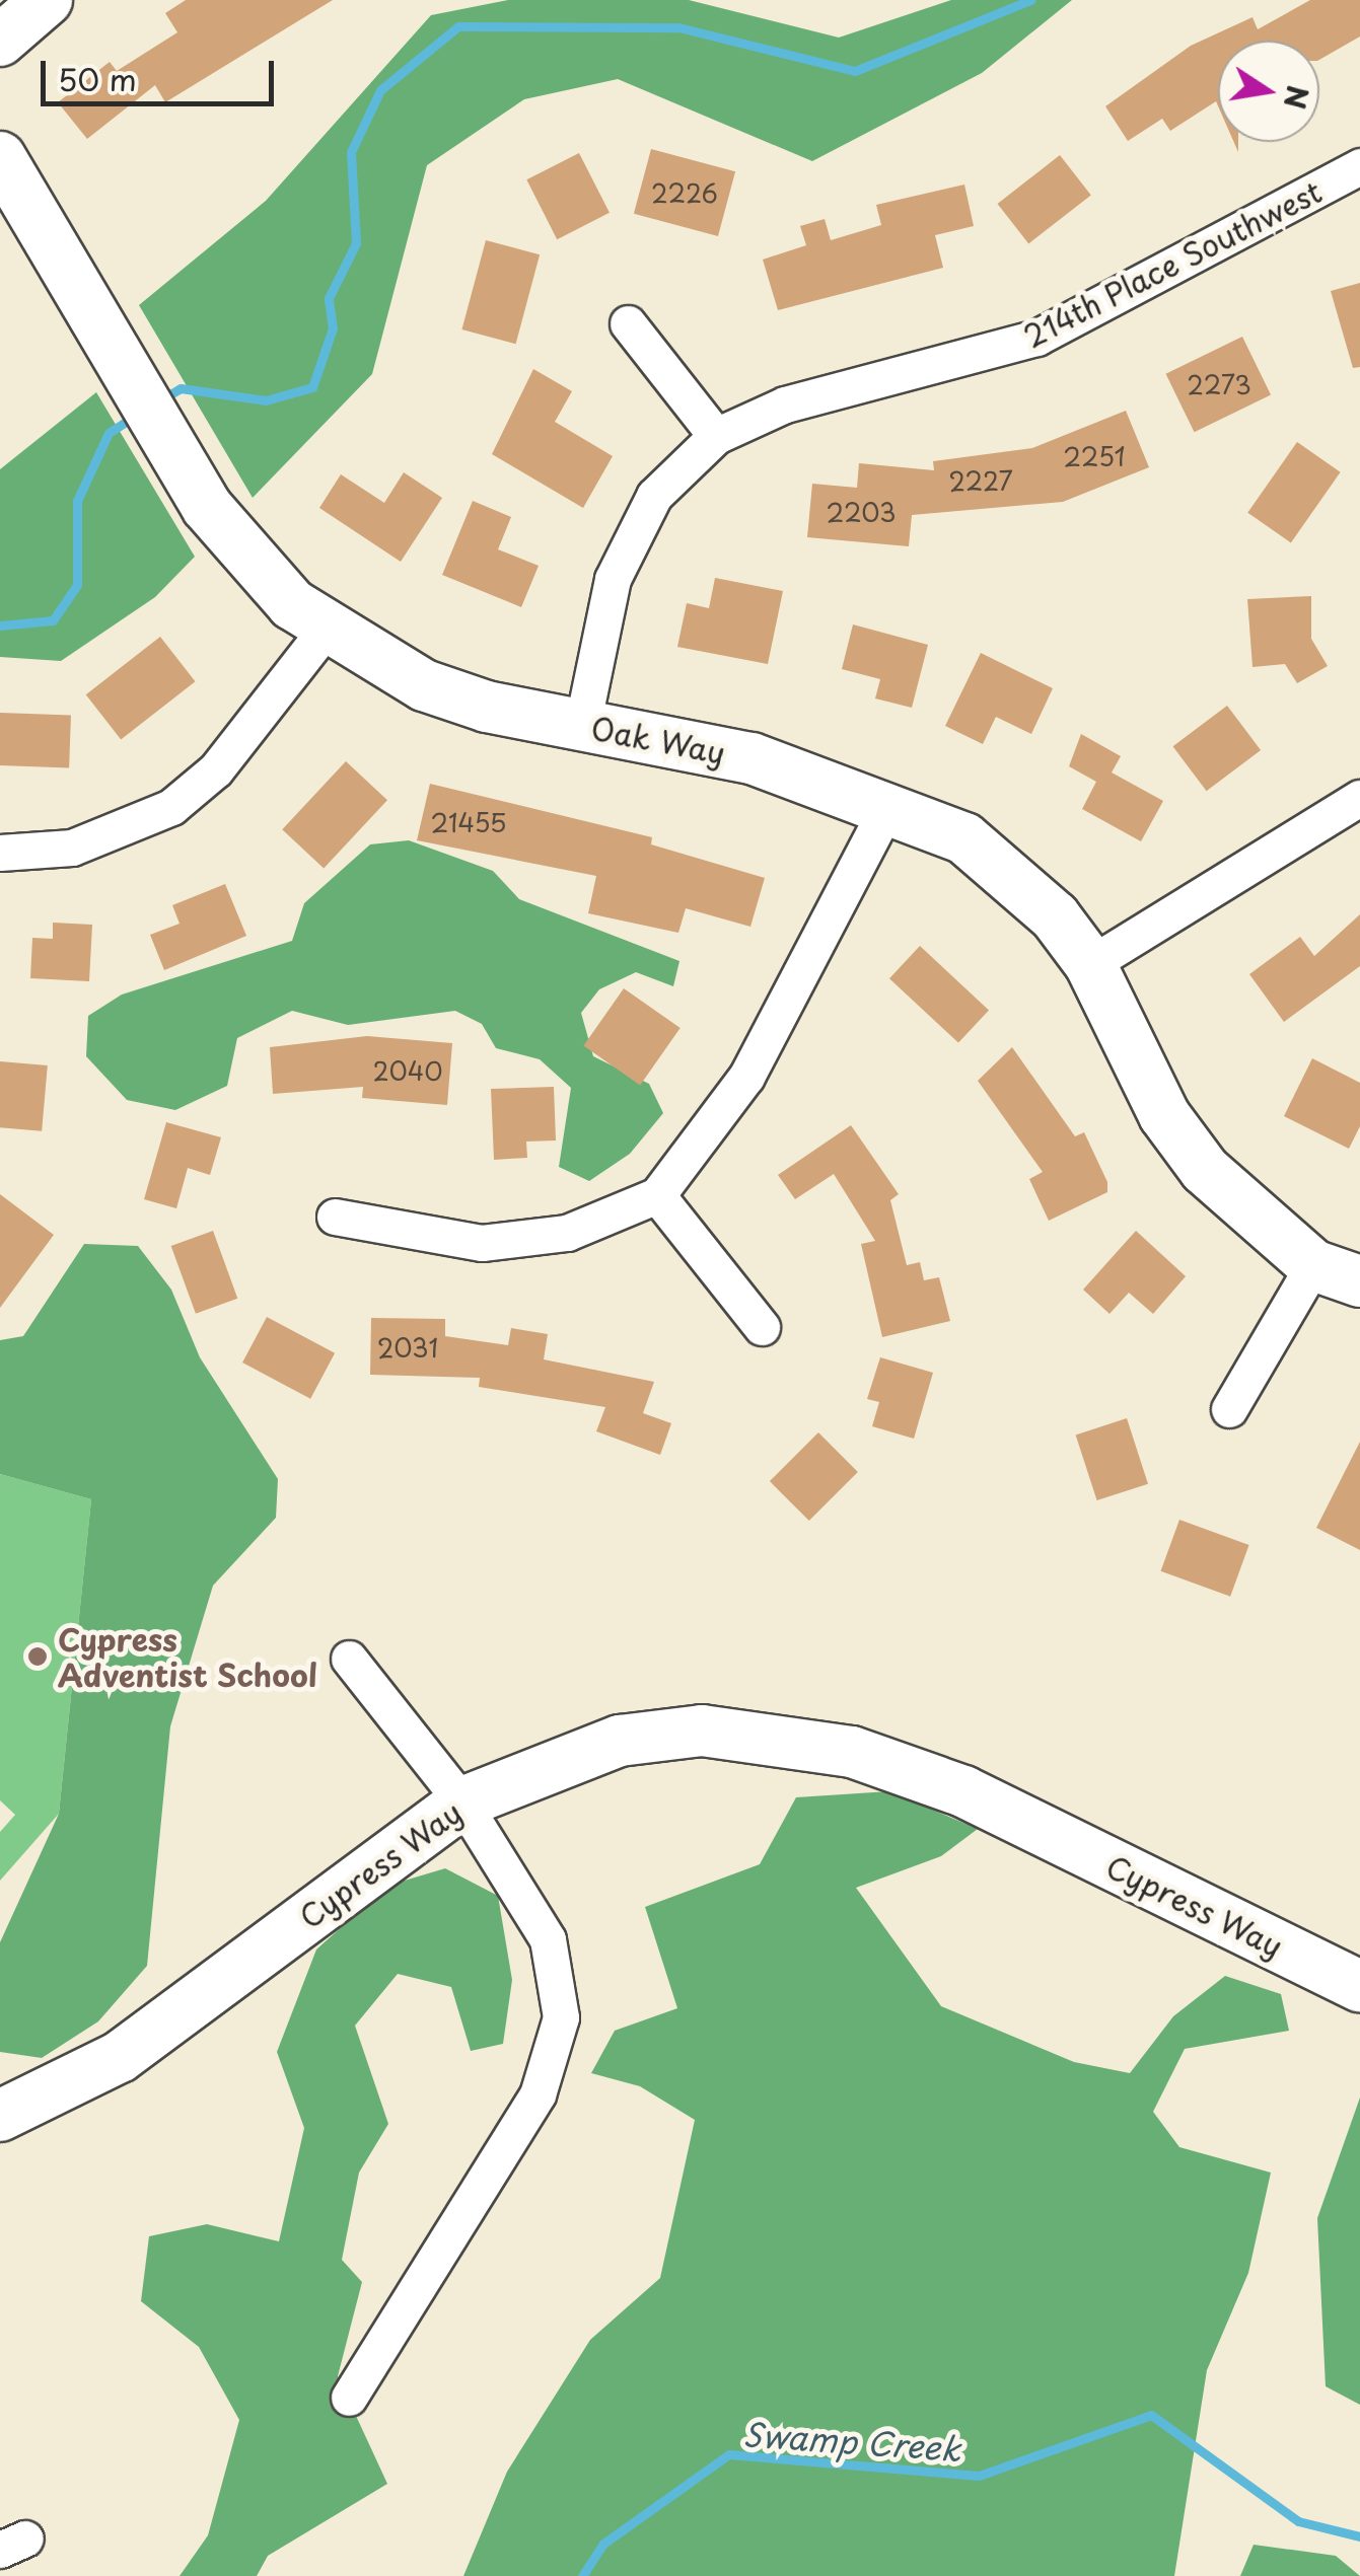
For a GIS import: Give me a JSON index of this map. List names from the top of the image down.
{
  "streets": {
    "street": ["214th Place Southwest", "Oak Way", "Cypress Way"]
  },
  "crossings": [
    ["214th Place Southwest", "Oak Way"]
  ],
  "water": ["Swamp Creek"],
  "places": ["Cypress Adventist School"],
  "house_numbers": [
    "2226",
    "2273",
    "2251",
    "2227",
    "2203",
    "21455",
    "2040",
    "2031"
  ],
  "scale_bar": "50 m",
  "north": "right"
}
